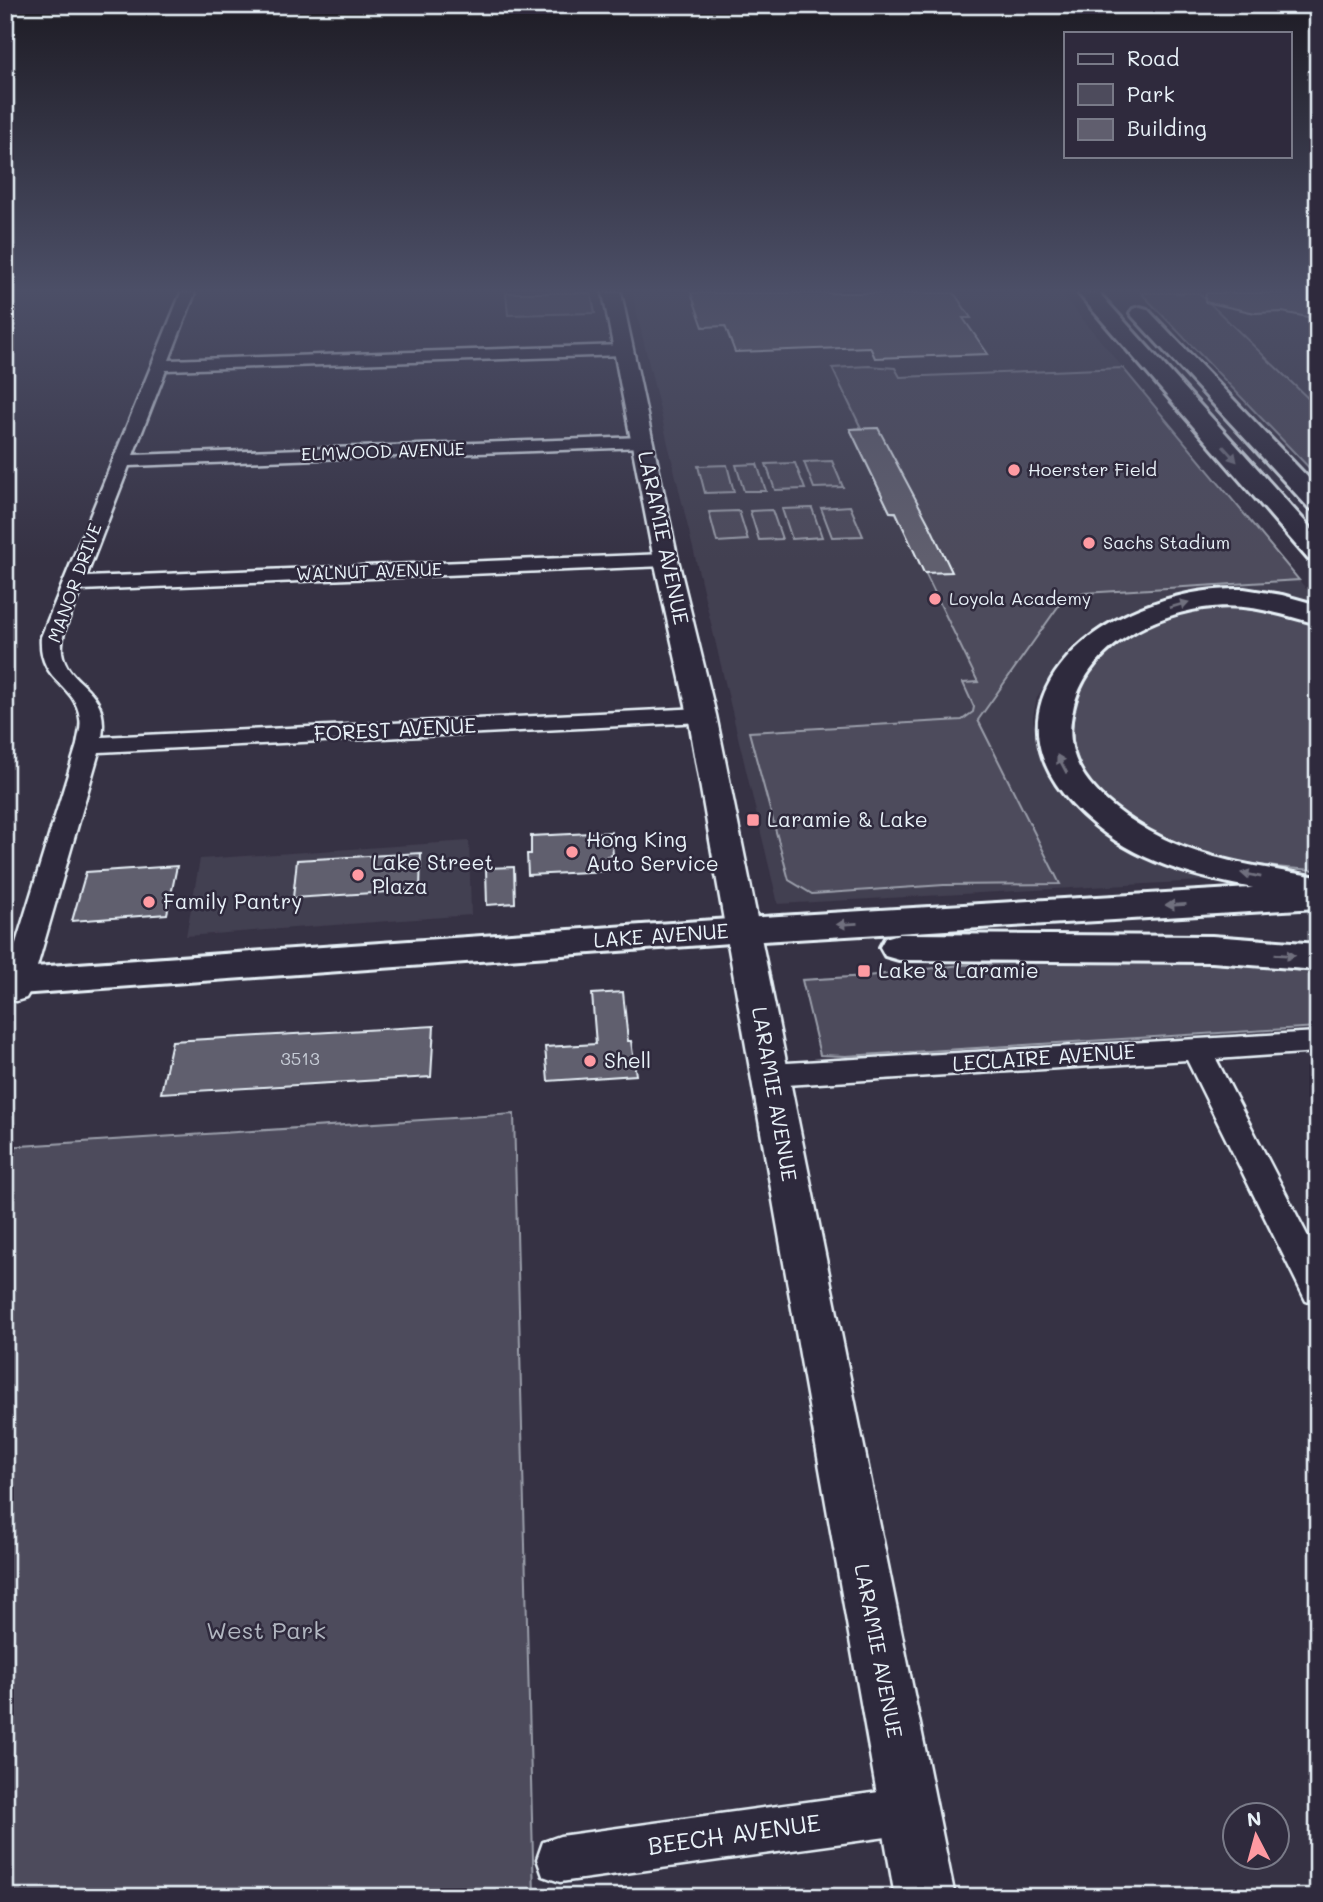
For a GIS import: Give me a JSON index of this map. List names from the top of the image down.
{
  "streets": {
    "main road": ["LAKE AVENUE"],
    "street": [
      "ELMWOOD AVENUE",
      "LARAMIE AVENUE",
      "WALNUT AVENUE",
      "MANOR DRIVE",
      "FOREST AVENUE",
      "LECLAIRE AVENUE",
      "BEECH AVENUE"
    ]
  },
  "crossings": [
    ["ELMWOOD AVENUE", "LARAMIE AVENUE"],
    ["ELMWOOD AVENUE", "MANOR DRIVE"],
    ["LARAMIE AVENUE", "WALNUT AVENUE"],
    ["LARAMIE AVENUE", "FOREST AVENUE"],
    ["LARAMIE AVENUE", "LAKE AVENUE"],
    ["LARAMIE AVENUE", "LECLAIRE AVENUE"],
    ["LARAMIE AVENUE", "BEECH AVENUE"],
    ["WALNUT AVENUE", "MANOR DRIVE"],
    ["MANOR DRIVE", "FOREST AVENUE"],
    ["MANOR DRIVE", "LAKE AVENUE"]
  ],
  "parks": ["West Park"],
  "places": {
    "other": [
      "Hoerster Field",
      "Sachs Stadium",
      "Loyola Academy",
      "Hong King Auto Service",
      "Lake Street Plaza",
      "Family Pantry",
      "Shell"
    ],
    "transit": ["Laramie & Lake", "Lake & Laramie"]
  },
  "house_numbers": ["3513"],
  "legend": ["Road", "Park", "Building"],
  "north": "top"
}
